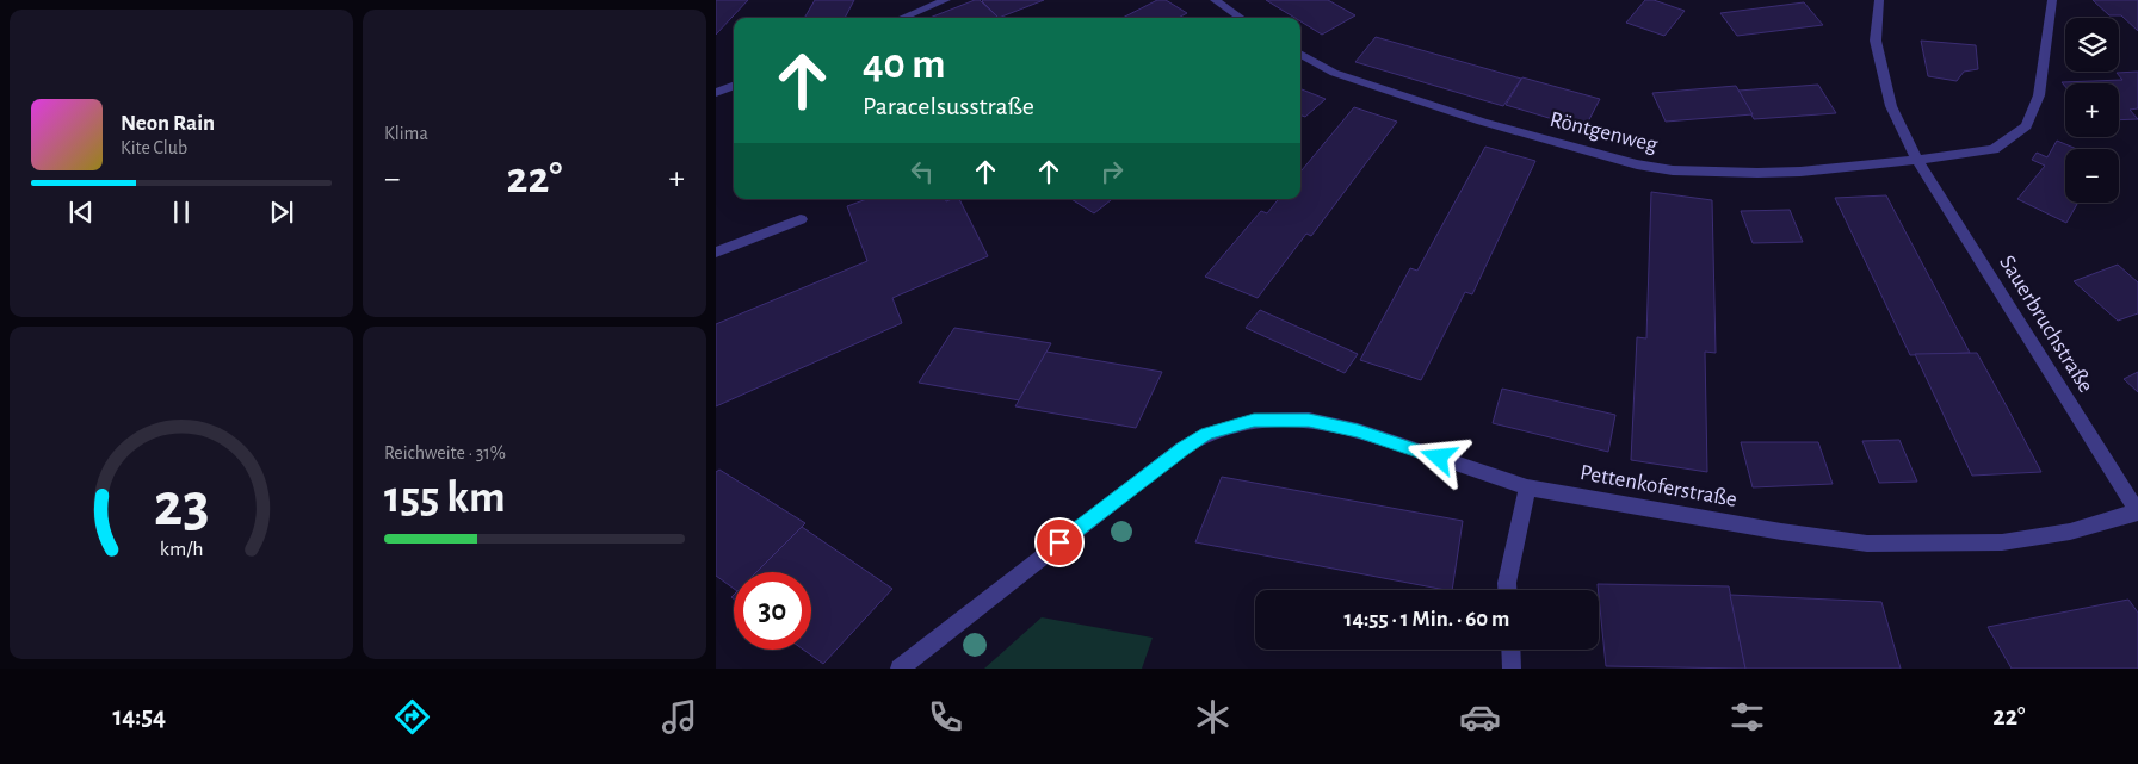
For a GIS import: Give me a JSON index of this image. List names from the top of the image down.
{
  "streets": {
    "street": ["Röntgenweg", "Sauerbruchstraße", "Pettenkoferstraße"]
  },
  "crossings": [
    ["Röntgenweg", "Sauerbruchstraße"],
    ["Sauerbruchstraße", "Pettenkoferstraße"]
  ],
  "page": {
    "tile": [
      "Klima",
      ["Reichweite · 31%", "155 km"]
    ],
    "map_buttons": ["+", "−"],
    "turn": ["40 m", "Paracelsusstraße"],
    "song": ["Neon Rain", "Kite Club"],
    "heat": ["−", "22°", "+"],
    "limit": "30",
    "trip": "14:55 · 1 Min. · 60 m",
    "tabs": ["14:54", "22°"],
    "gauge": ["23", "km/h"]
  }
}
